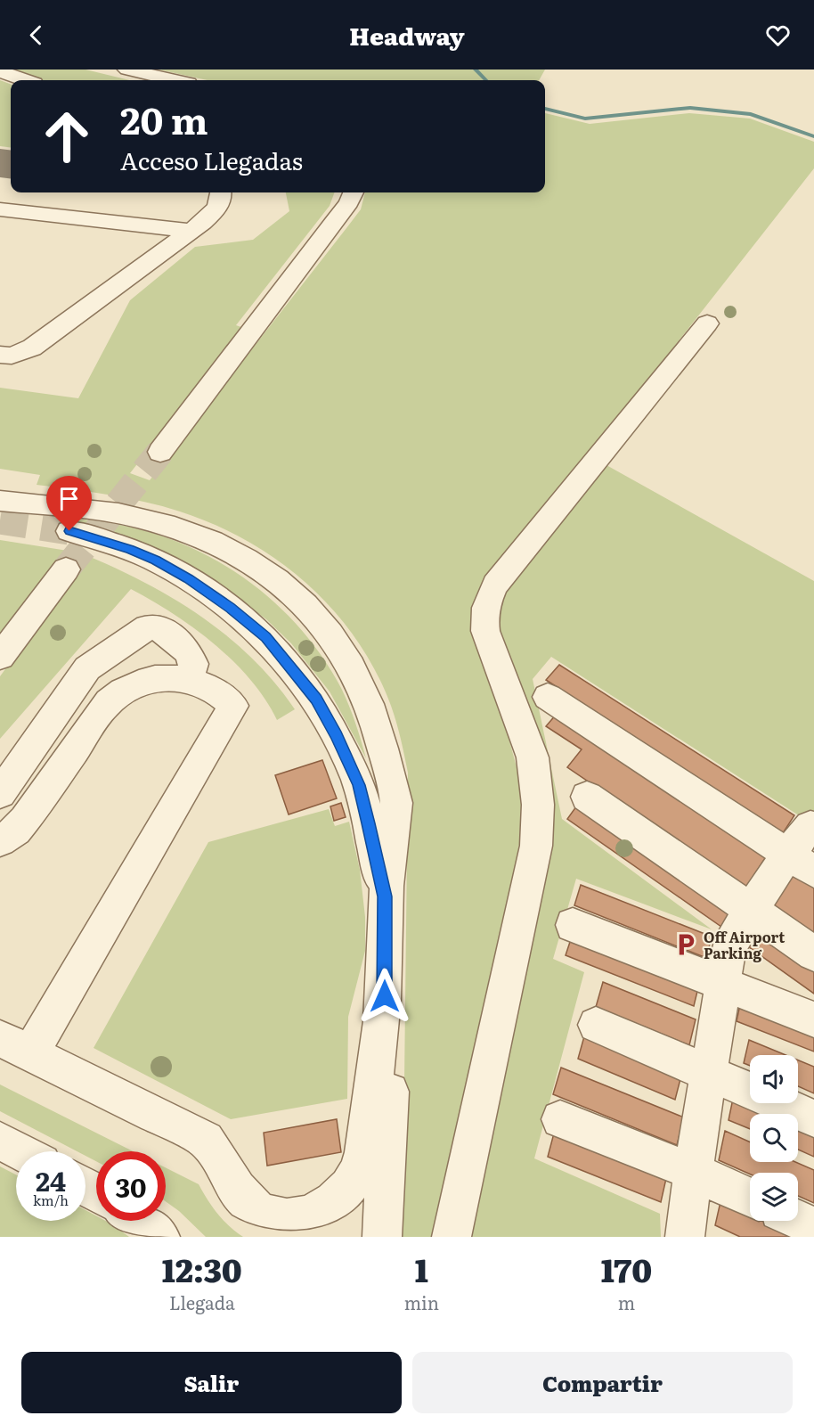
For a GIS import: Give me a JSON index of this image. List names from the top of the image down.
{
  "places": {
    "parking": ["Off Airport Parking"]
  },
  "page": {
    "header": "Headway",
    "turn": ["20 m", "Acceso Llegadas"],
    "speed": "24 km/h",
    "limit": "30",
    "eta": [
      "12:30",
      "Llegada",
      "1",
      "min",
      "170",
      "m"
    ],
    "buttons": ["Salir", "Compartir"]
  }
}
